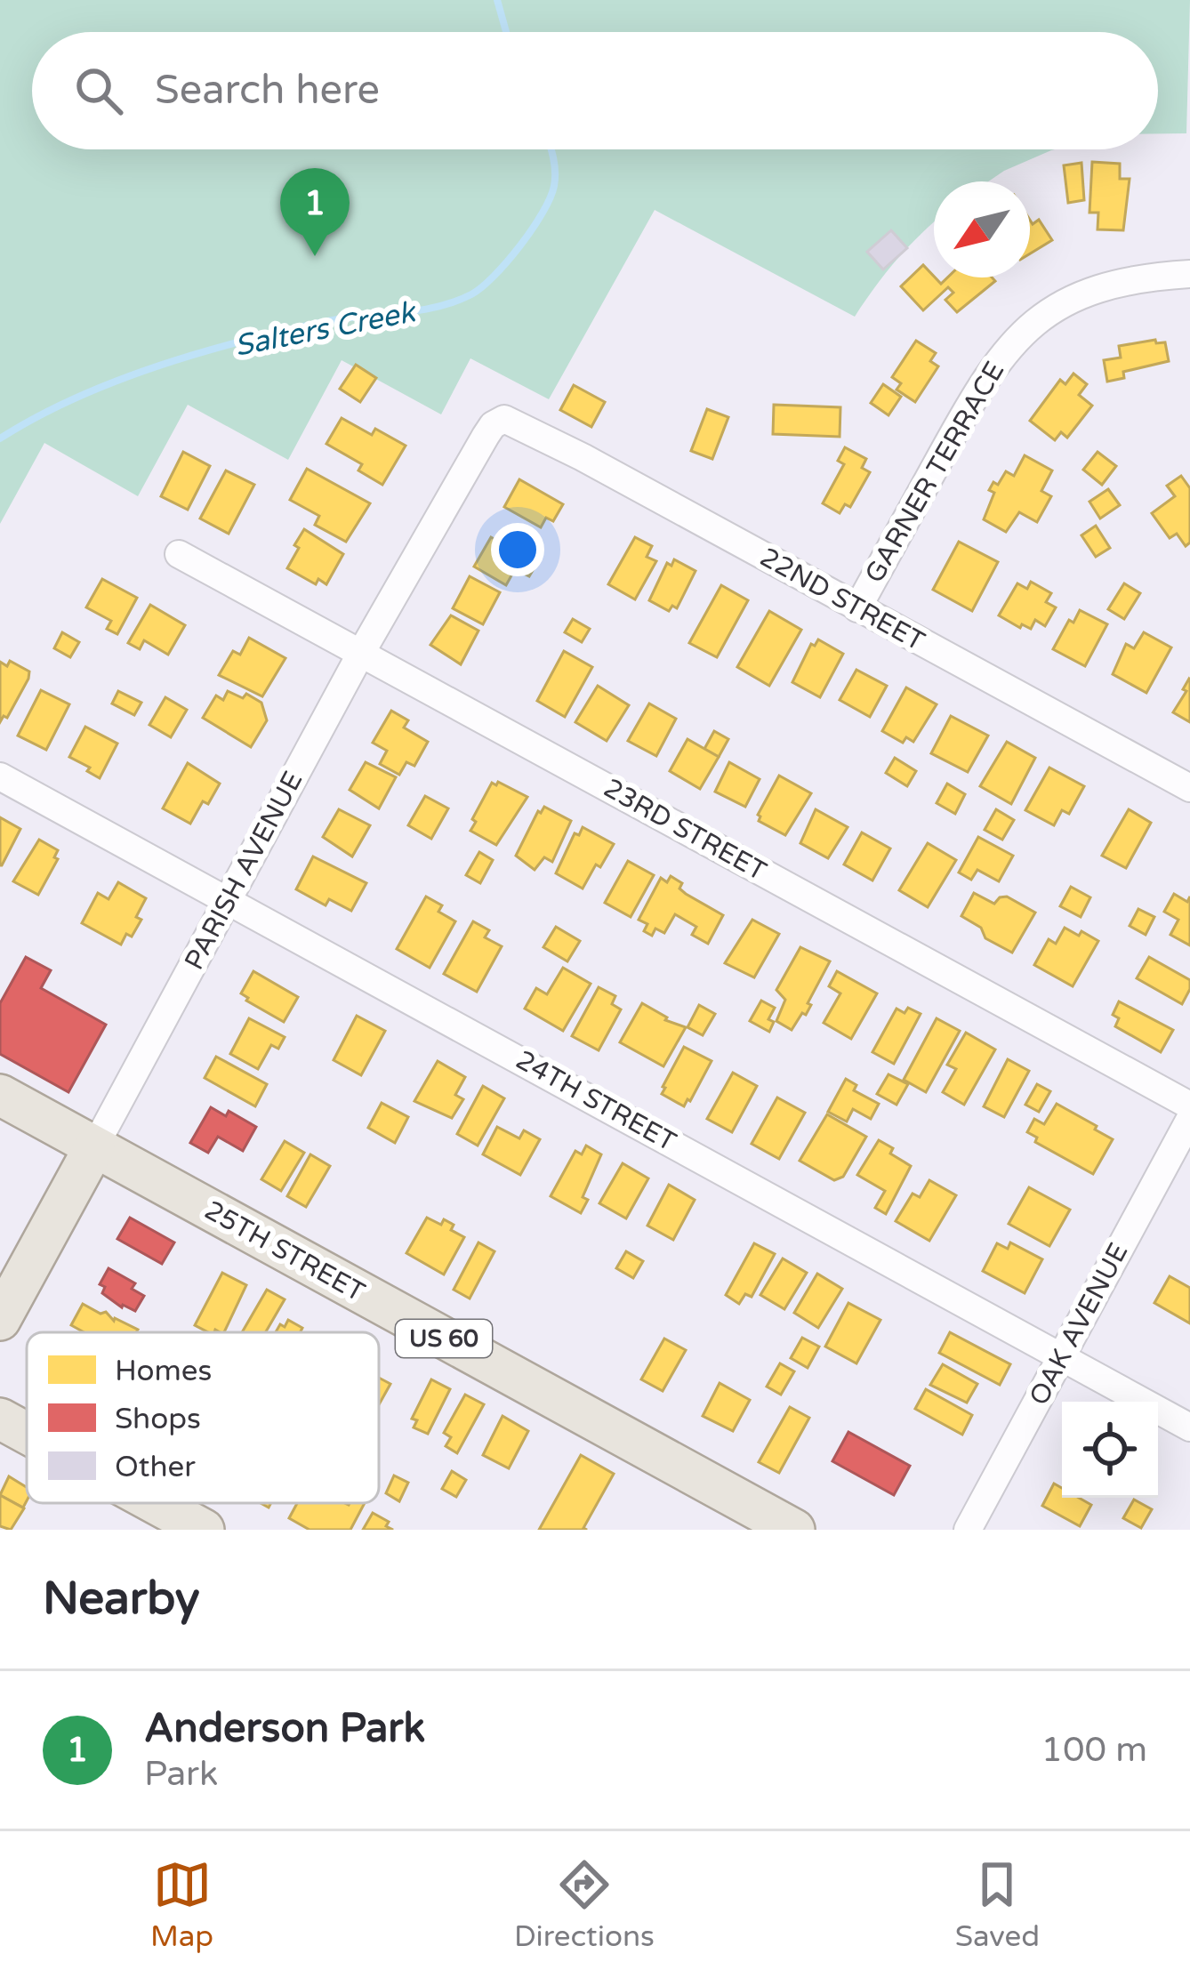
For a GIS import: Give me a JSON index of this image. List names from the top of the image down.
{
  "streets": {
    "main road": ["PARISH AVENUE", "25TH STREET", "US 60"],
    "street": [
      "GARNER TERRACE",
      "22ND STREET",
      "23RD STREET",
      "24TH STREET",
      "OAK AVENUE"
    ]
  },
  "crossings": [
    ["GARNER TERRACE", "22ND STREET"],
    ["22ND STREET", "PARISH AVENUE"],
    ["23RD STREET", "PARISH AVENUE"],
    ["PARISH AVENUE", "24TH STREET"],
    ["PARISH AVENUE", "25TH STREET"],
    ["24TH STREET", "OAK AVENUE"]
  ],
  "water": ["Salters Creek"],
  "legend": ["Homes", "Shops", "Other"],
  "north": "bottom left",
  "page": {
    "search": "Search here",
    "pins": "1",
    "heading": "Nearby",
    "list": [
      {
        "mark": "1",
        "name": "Anderson Park",
        "note": "Park",
        "value": "100 m"
      }
    ],
    "nav": ["Map", "Directions", "Saved"]
  }
}
